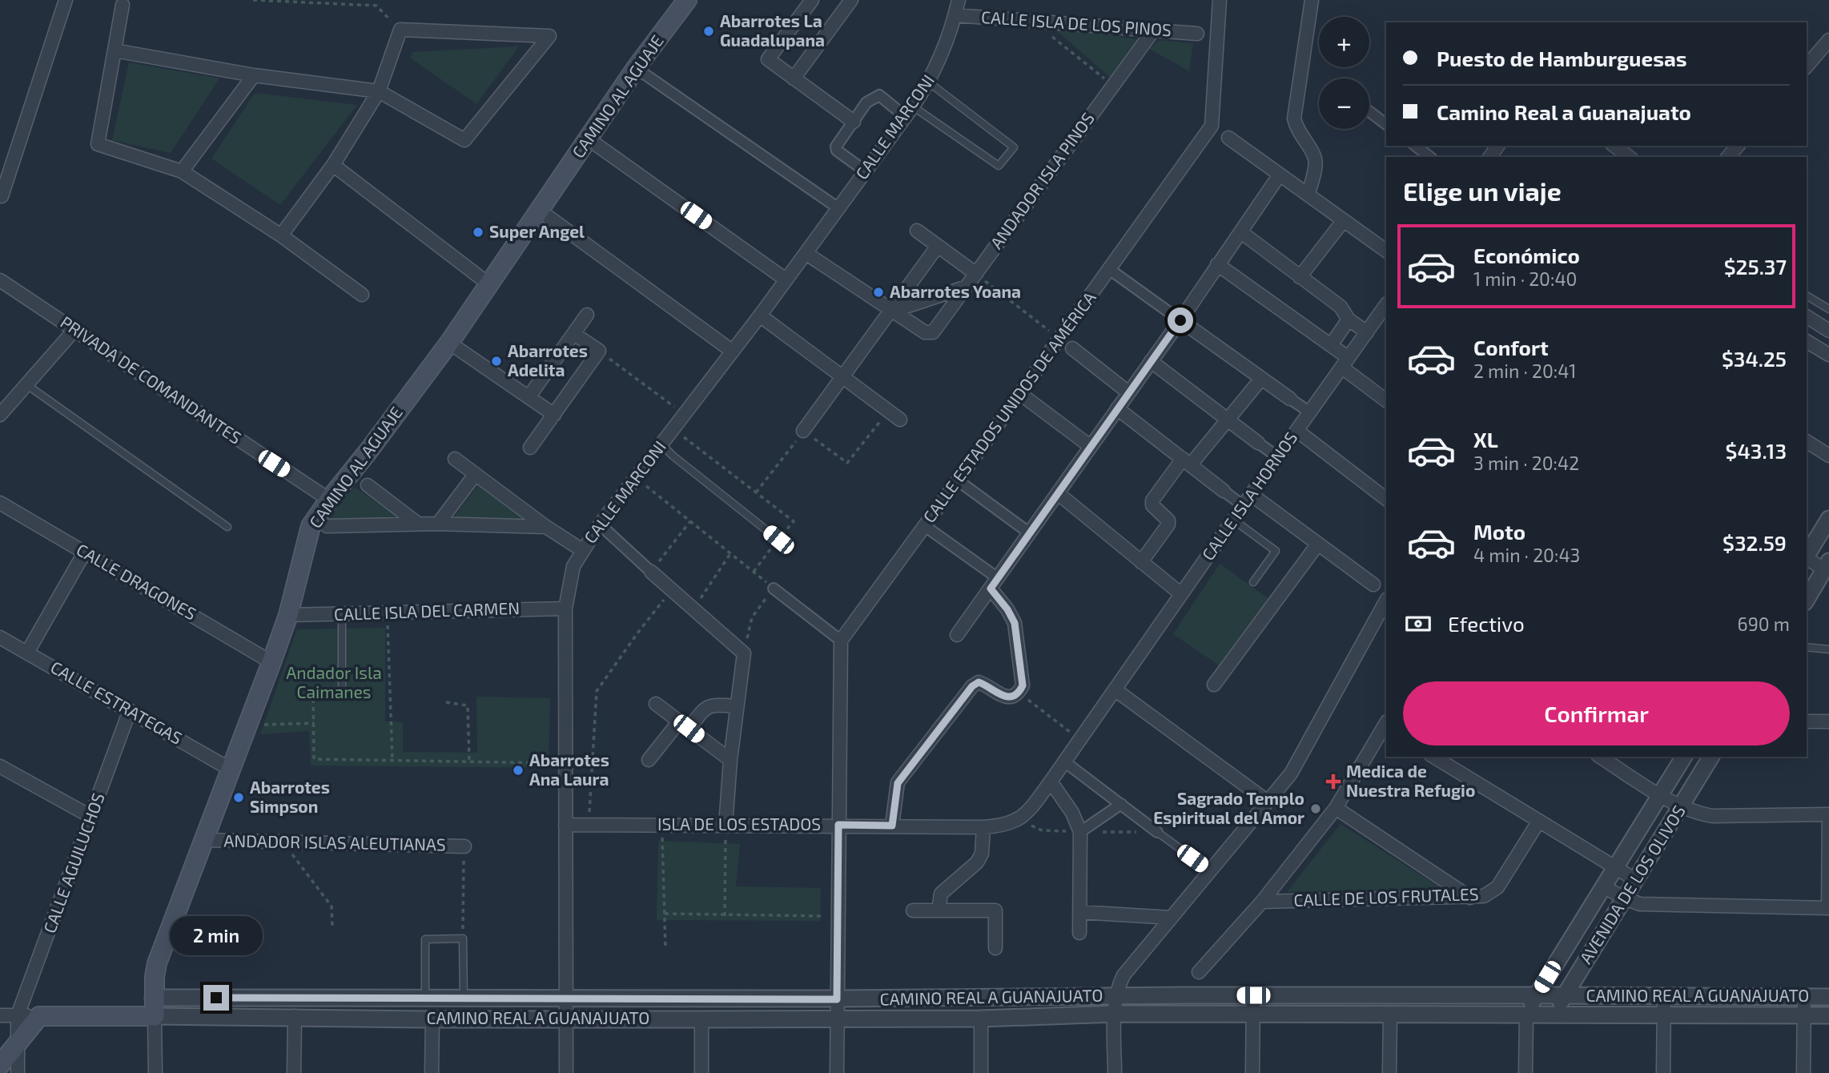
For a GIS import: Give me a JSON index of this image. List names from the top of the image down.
{
  "streets": {
    "main road": ["CAMINO AL AGUAJE"],
    "street": [
      "CALLE ISLA DE LOS PINOS",
      "CALLE MARCONI",
      "ANDADOR ISLA PINOS",
      "PRIVADA DE COMANDANTES",
      "CALLE ESTADOS UNIDOS DE AMÉRICA",
      "CALLE ISLA HORNOS",
      "CALLE DRAGONES",
      "CALLE ISLA DEL CARMEN",
      "CALLE ESTRATEGAS",
      "ISLA DE LOS ESTADOS",
      "ANDADOR ISLAS ALEUTIANAS",
      "CALLE AGUILUCHOS",
      "AVENIDA DE LOS OLIVOS",
      "CALLE DE LOS FRUTALES",
      "CAMINO REAL A GUANAJUATO"
    ]
  },
  "crossings": [
    ["CALLE ISLA DE LOS PINOS", "CALLE MARCONI"],
    ["CALLE ISLA DE LOS PINOS", "ANDADOR ISLA PINOS"],
    ["CAMINO AL AGUAJE", "PRIVADA DE COMANDANTES"],
    ["CAMINO AL AGUAJE", "CALLE DRAGONES"],
    ["CAMINO AL AGUAJE", "CALLE ISLA DEL CARMEN"],
    ["CAMINO AL AGUAJE", "CALLE ESTRATEGAS"],
    ["CAMINO AL AGUAJE", "ANDADOR ISLAS ALEUTIANAS"],
    ["CAMINO AL AGUAJE", "CAMINO REAL A GUANAJUATO"],
    ["CALLE MARCONI", "CALLE ISLA DEL CARMEN"],
    ["CALLE MARCONI", "ISLA DE LOS ESTADOS"],
    ["CALLE MARCONI", "CAMINO REAL A GUANAJUATO"],
    ["CALLE ESTRATEGAS", "CALLE AGUILUCHOS"],
    ["AVENIDA DE LOS OLIVOS", "CAMINO REAL A GUANAJUATO"]
  ],
  "parks": ["Andador Isla Caimanes"],
  "places": {
    "other": [
      "Abarrotes La Guadalupana",
      "Super Angel",
      "Abarrotes Yoana",
      "Abarrotes Adelita",
      "Abarrotes Ana Laura",
      "Abarrotes Simpson",
      "Sagrado Templo Espiritual del Amor"
    ],
    "health": ["Medica de Nuestra Refugio"]
  },
  "page": {
    "map_buttons": ["+", "−"],
    "banner": ["Puesto de Hamburguesas", "Camino Real a Guanajuato"],
    "heading": "Elige un viaje",
    "list": [
      {
        "name": "Económico",
        "note": "1 min · 20:40",
        "value": "$25.37"
      },
      {
        "name": "Confort",
        "note": "2 min · 20:41",
        "value": "$34.25"
      },
      {
        "name": "XL",
        "note": "3 min · 20:42",
        "value": "$43.13"
      },
      {
        "name": "Moto",
        "note": "4 min · 20:43",
        "value": "$32.59"
      }
    ],
    "pay": ["Efectivo", "690 m"],
    "buttons": "Confirmar",
    "bubble": "2 min"
  }
}
